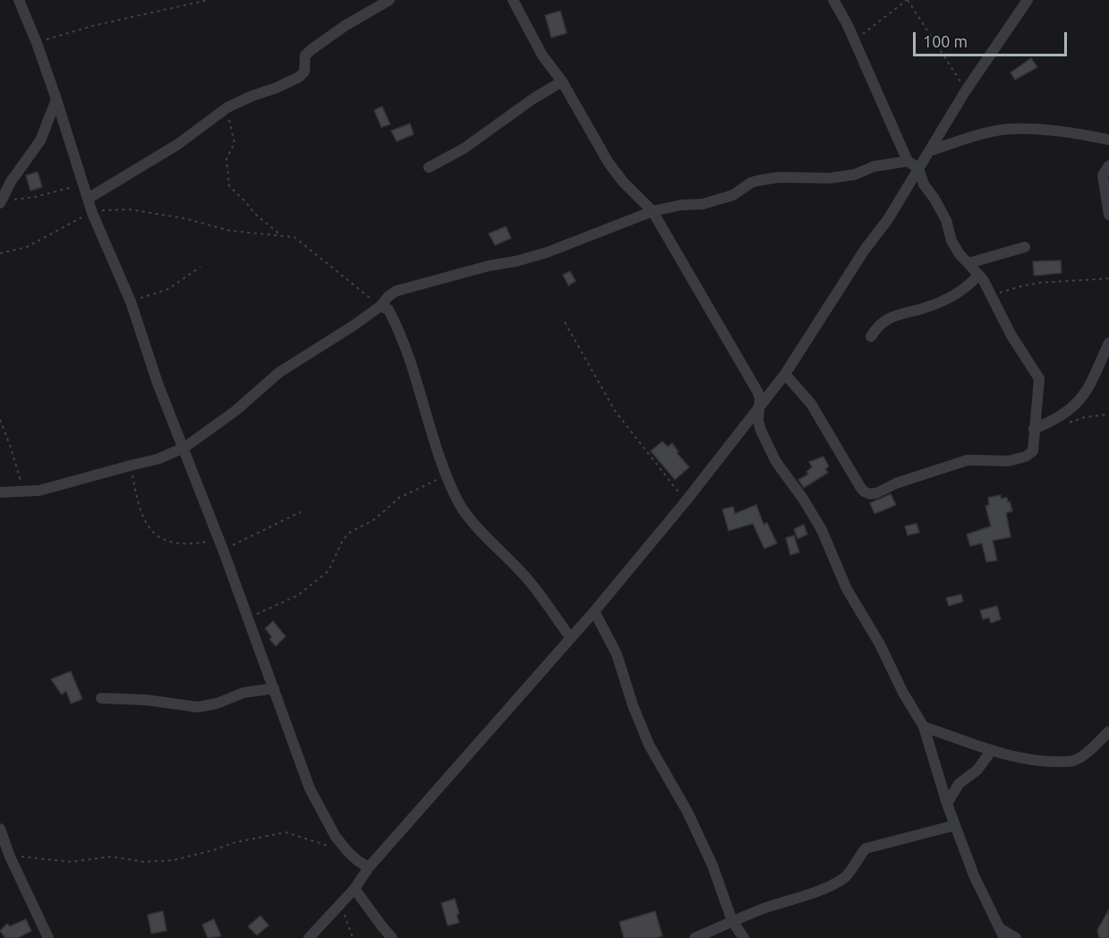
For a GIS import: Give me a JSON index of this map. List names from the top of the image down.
{
  "scale_bar": "100 m"
}
